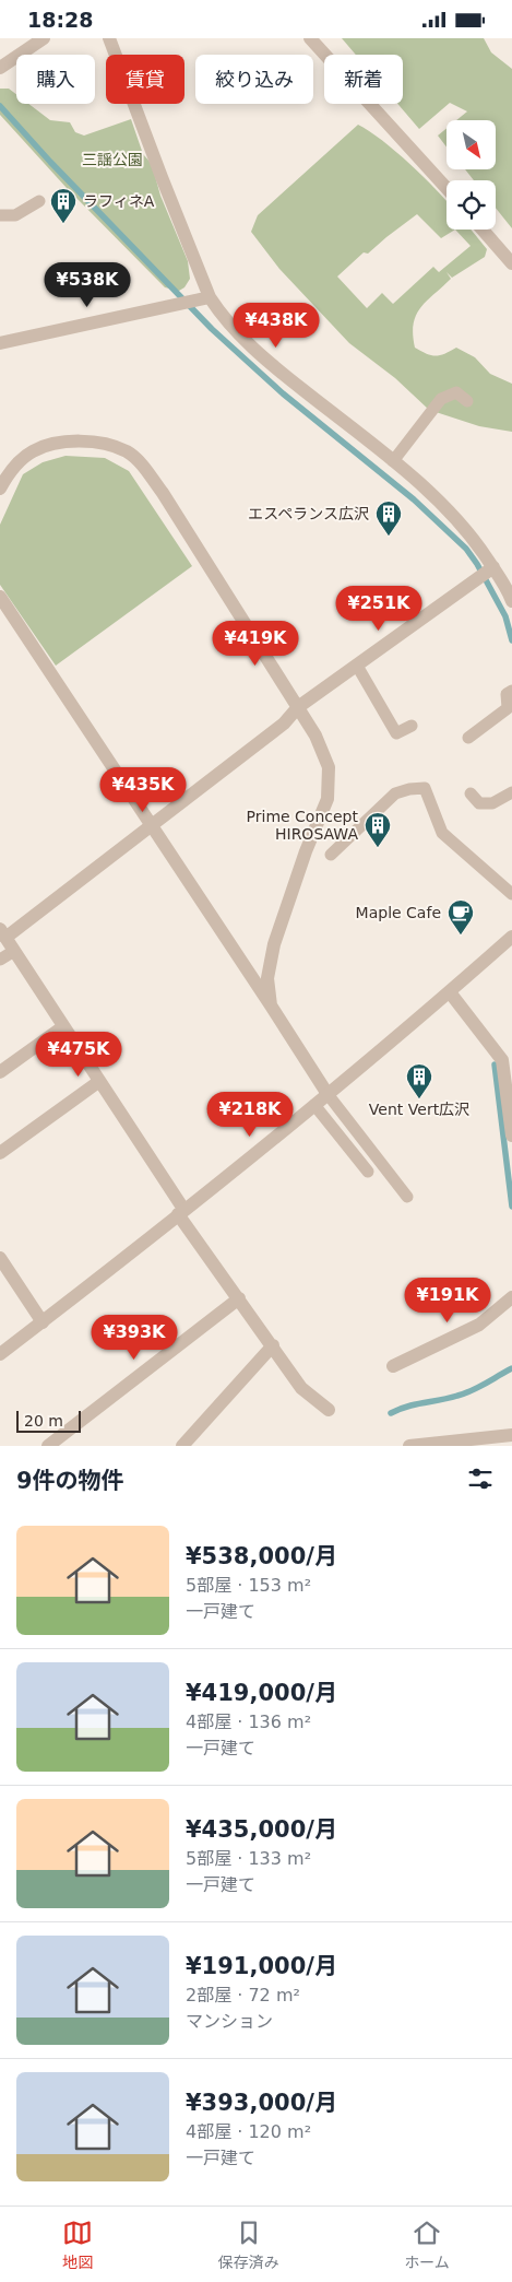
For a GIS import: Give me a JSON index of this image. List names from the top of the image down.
{
  "parks": ["三謡公園"],
  "places": {
    "building": [
      "ラフィネA",
      "エスペランス広沢",
      "Prime Concept HIROSAWA",
      "Vent Vert広沢"
    ],
    "cafe": ["Maple Cafe"]
  },
  "scale_bar": "20 m",
  "north": "bottom right",
  "page": {
    "status": "18:28",
    "chip": [
      "購入",
      "賃貸",
      "絞り込み",
      "新着"
    ],
    "price": [
      "¥538K",
      "¥438K",
      "¥251K",
      "¥419K",
      "¥435K",
      "¥475K",
      "¥218K",
      "¥191K",
      "¥393K"
    ],
    "scale": "20 m",
    "heading": "9件の物件",
    "list": [
      {
        "name": "¥538,000/月",
        "note": "5部屋 · 153 m² · 一戸建て"
      },
      {
        "name": "¥419,000/月",
        "note": "4部屋 · 136 m² · 一戸建て"
      },
      {
        "name": "¥435,000/月",
        "note": "5部屋 · 133 m² · 一戸建て"
      },
      {
        "name": "¥191,000/月",
        "note": "2部屋 · 72 m² · マンション"
      },
      {
        "name": "¥393,000/月",
        "note": "4部屋 · 120 m² · 一戸建て"
      }
    ],
    "tabs": ["地図", "保存済み", "ホーム"]
  }
}
